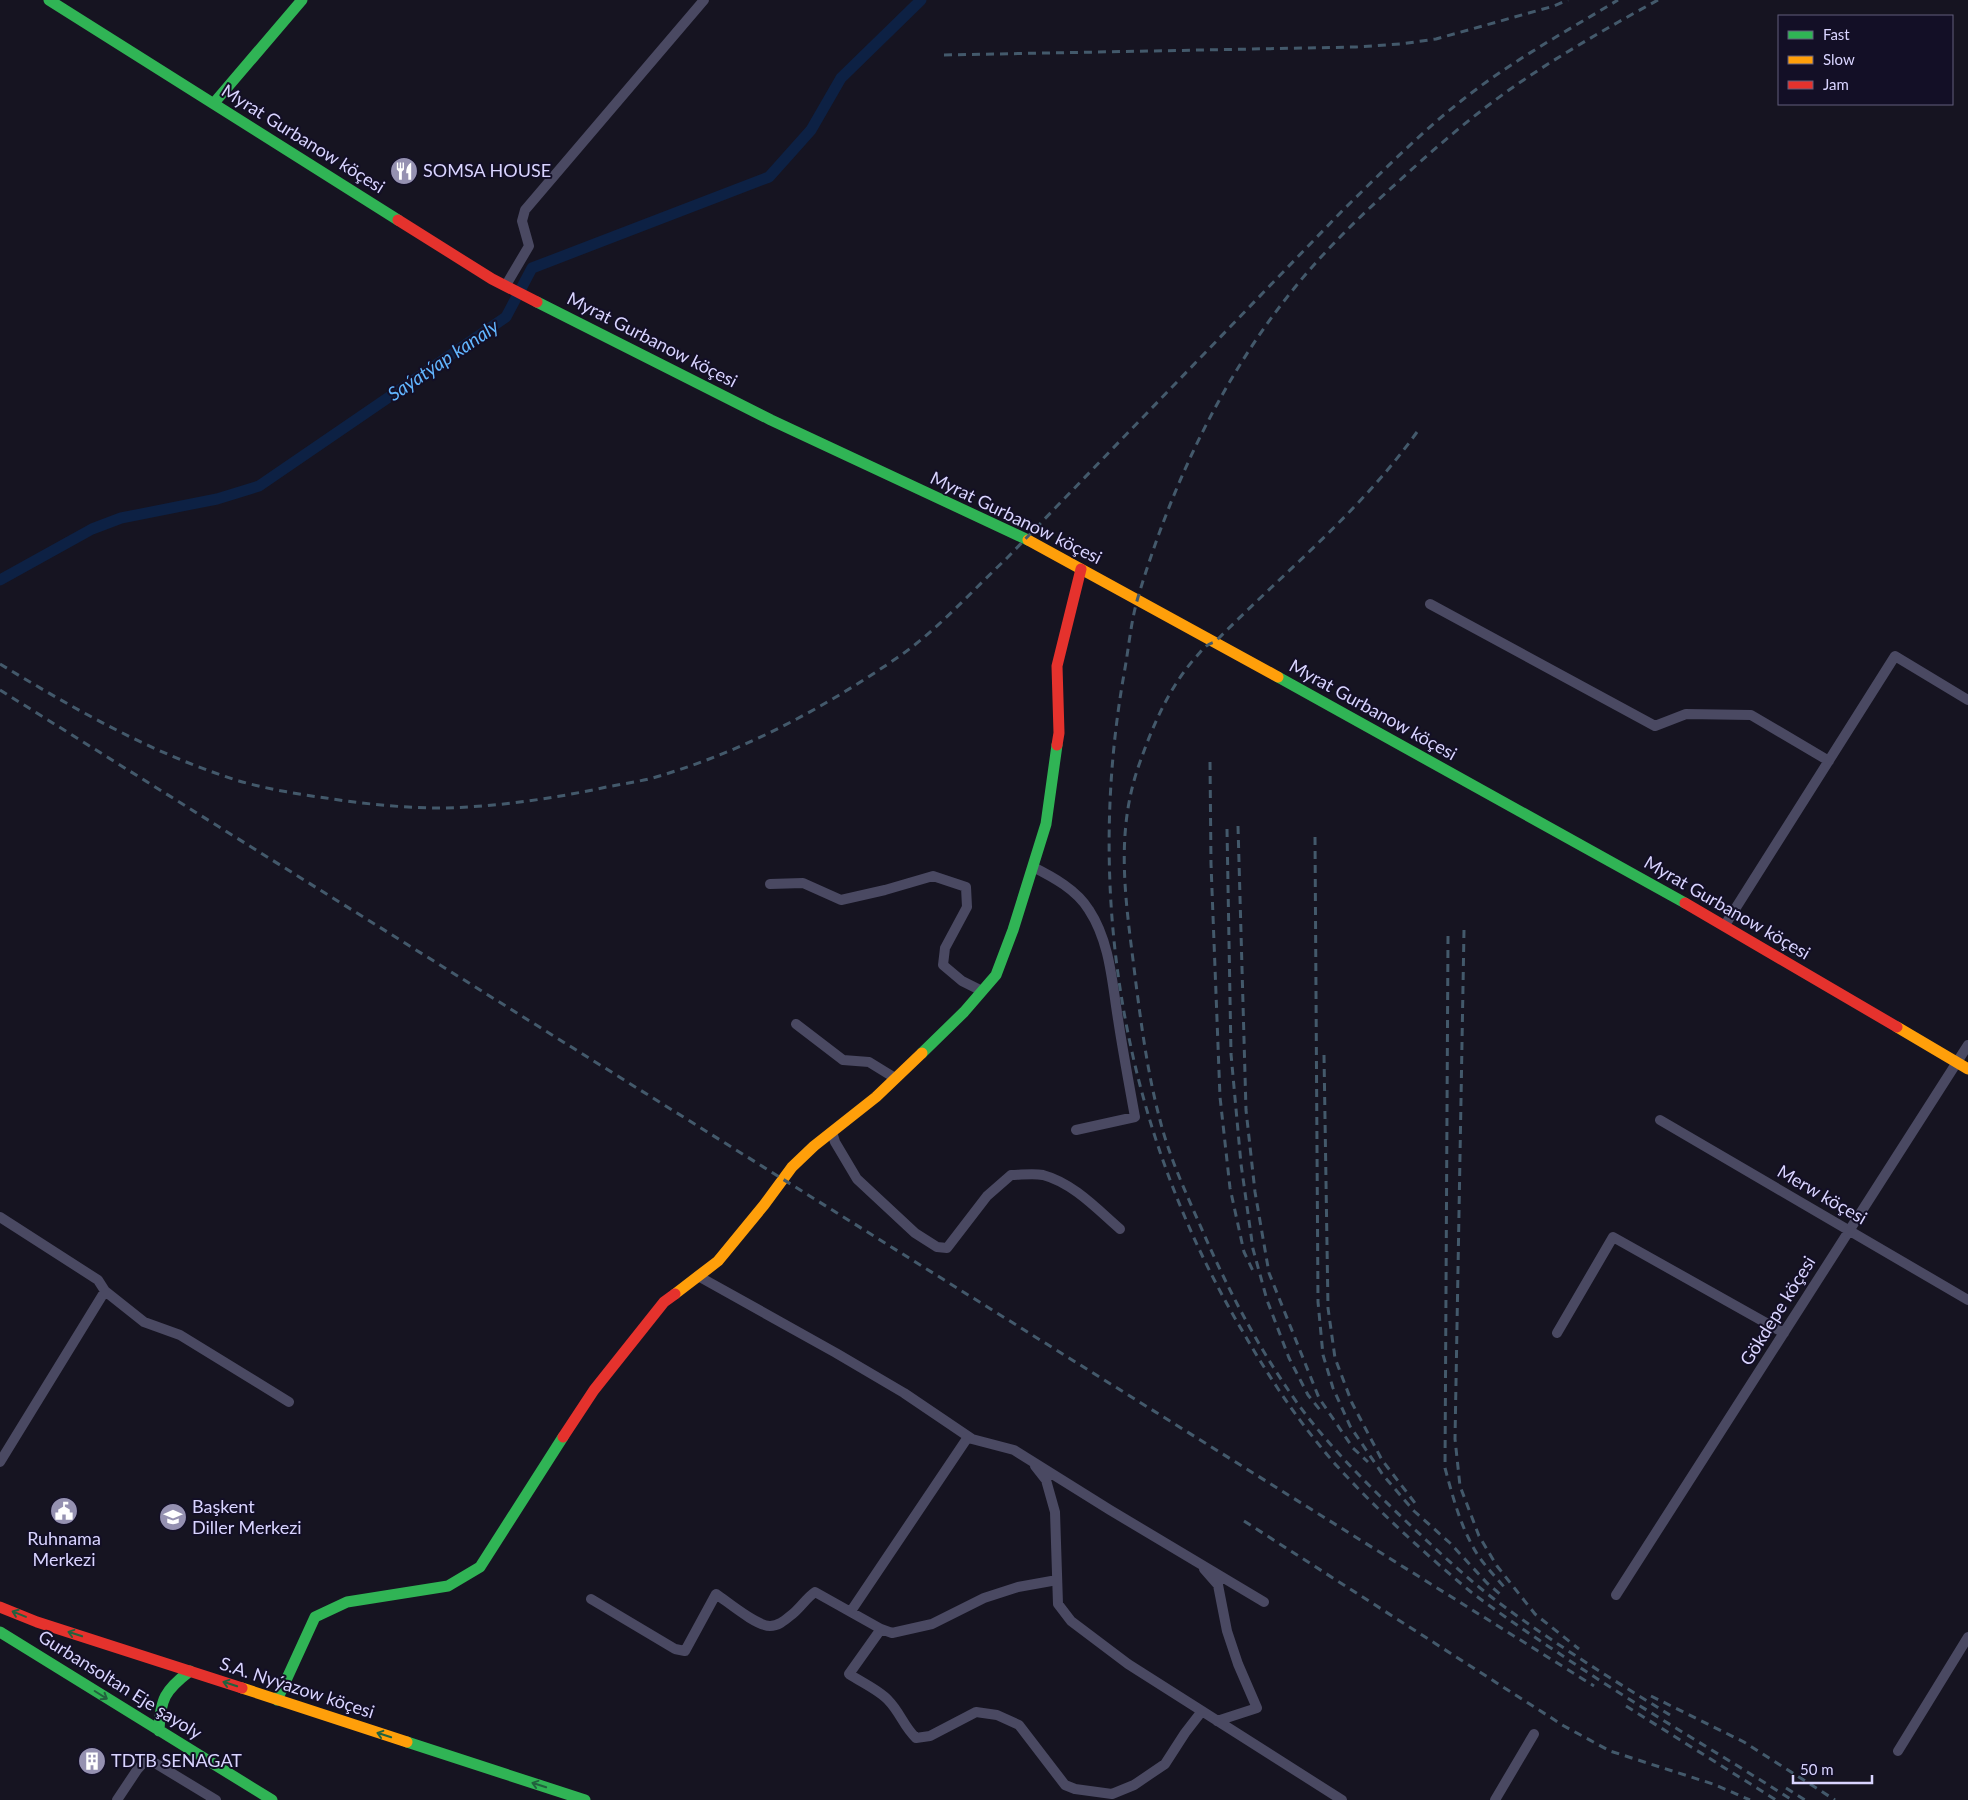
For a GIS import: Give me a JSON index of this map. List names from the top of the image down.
{
  "streets": {
    "street": [
      "Myrat Gurbanow köçesi",
      "Merw köçesi",
      "Gökdepe köçesi",
      "Gurbansoltan Eje şayoly",
      "S.A. Nyýazow köçesi"
    ]
  },
  "crossings": [
    ["Myrat Gurbanow köçesi", "Gökdepe köçesi"],
    ["Merw köçesi", "Gökdepe köçesi"]
  ],
  "one_way": ["Gurbansoltan Eje şayoly", "S.A. Nyýazow köçesi"],
  "water": ["Saýatýap kanaly"],
  "places": {
    "restaurant": ["SOMSA HOUSE"],
    "public building": ["Ruhnama Merkezi"],
    "school or university": ["Başkent Diller Merkezi"],
    "building": ["TDTB SENAGAT"]
  },
  "legend": ["Fast", "Slow", "Jam"],
  "scale_bar": "50 m"
}
